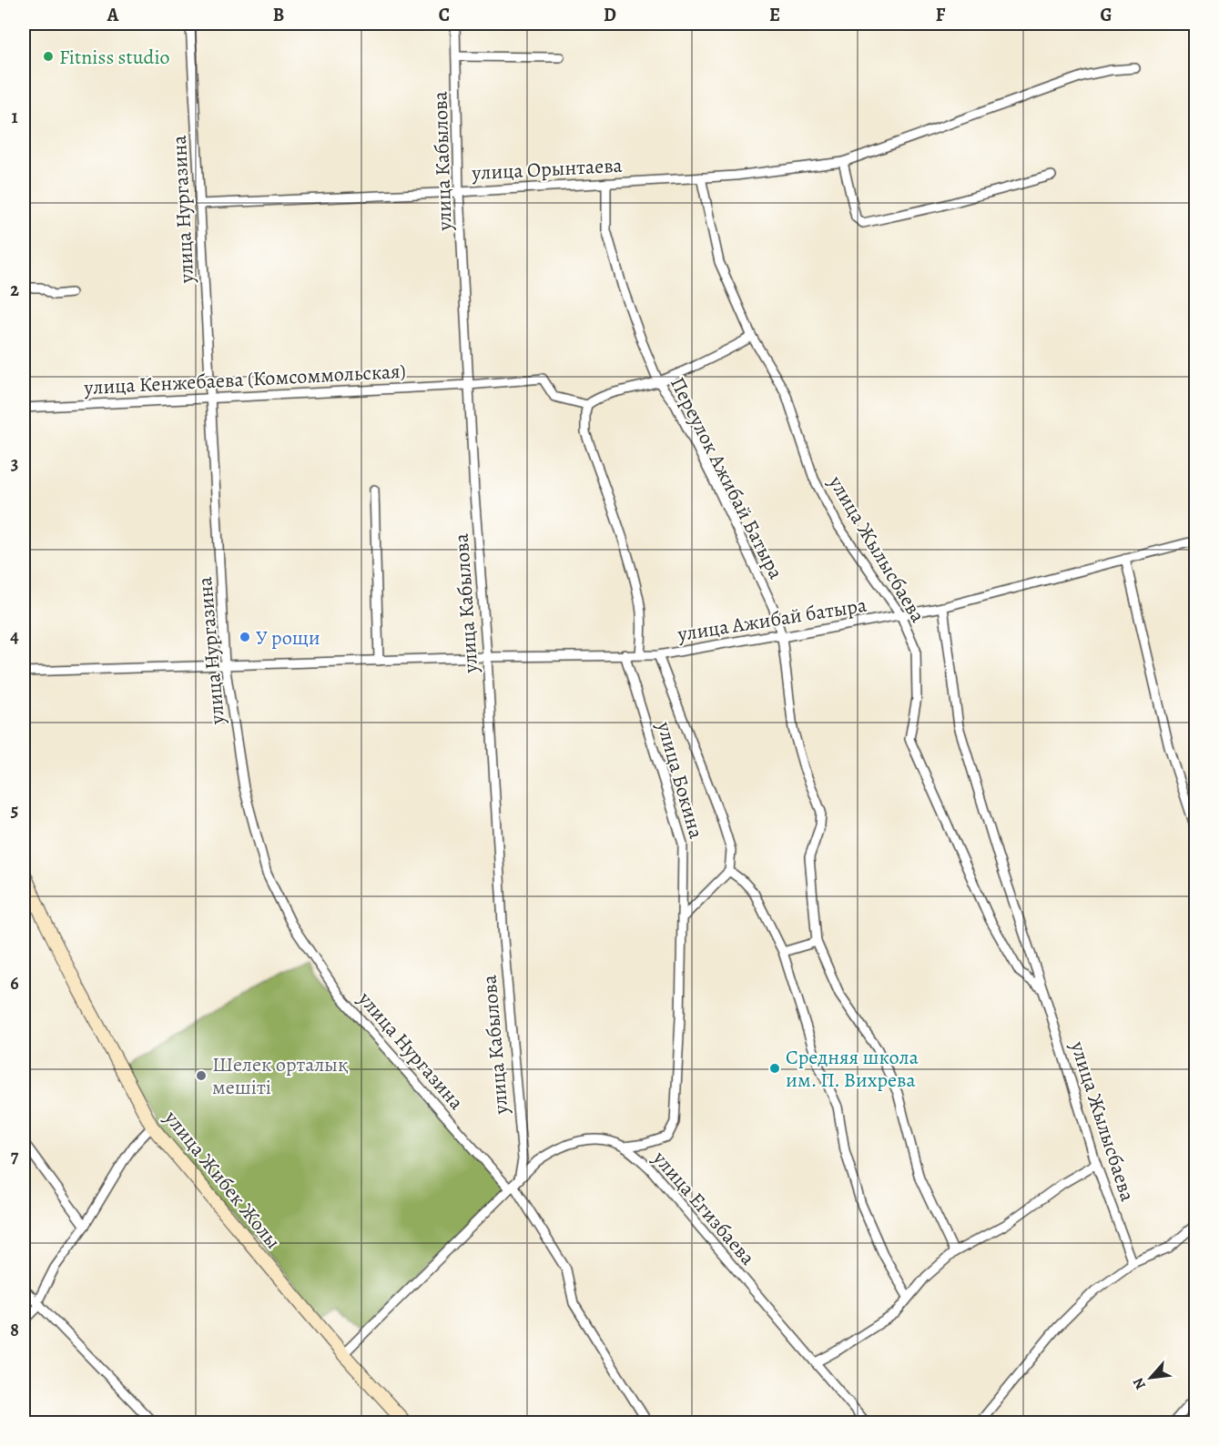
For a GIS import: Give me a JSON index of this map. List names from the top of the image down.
{
  "streets": {
    "main road": ["улица Жибек Жолы"],
    "street": [
      "улица Кабылова",
      "улица Орынтаева",
      "улица Нургазина",
      "улица Кенжебаева (Комсоммольская)",
      "Переулок Ажибай Батыра",
      "улица Жылысбаева",
      "улица Ажибай батыра",
      "улица Бокина",
      "улица Егизбаева"
    ]
  },
  "crossings": [
    ["улица Кабылова", "улица Орынтаева"],
    ["улица Кабылова", "улица Нургазина"],
    ["улица Кабылова", "улица Кенжебаева (Комсоммольская)"],
    ["улица Кабылова", "улица Ажибай батыра"],
    ["улица Кабылова", "улица Егизбаева"],
    ["улица Орынтаева", "улица Нургазина"],
    ["улица Орынтаева", "Переулок Ажибай Батыра"],
    ["улица Орынтаева", "улица Жылысбаева"],
    ["улица Нургазина", "улица Кенжебаева (Комсоммольская)"],
    ["улица Нургазина", "улица Ажибай батыра"],
    ["улица Нургазина", "улица Егизбаева"],
    ["Переулок Ажибай Батыра", "улица Ажибай батыра"],
    ["улица Жылысбаева", "улица Ажибай батыра"],
    ["улица Ажибай батыра", "улица Бокина"],
    ["улица Бокина", "улица Егизбаева"],
    ["улица Жибек Жолы", "улица Егизбаева"]
  ],
  "places": [
    "Fitniss studio",
    "У рощи",
    "Средняя школа им. П. Вихрева",
    "Шелек орталық мешіті"
  ],
  "north": "bottom left",
  "grid": {
    "columns": [
      "A",
      "B",
      "C",
      "D",
      "E",
      "F",
      "G"
    ],
    "rows": [
      "1",
      "2",
      "3",
      "4",
      "5",
      "6",
      "7",
      "8"
    ]
  }
}
